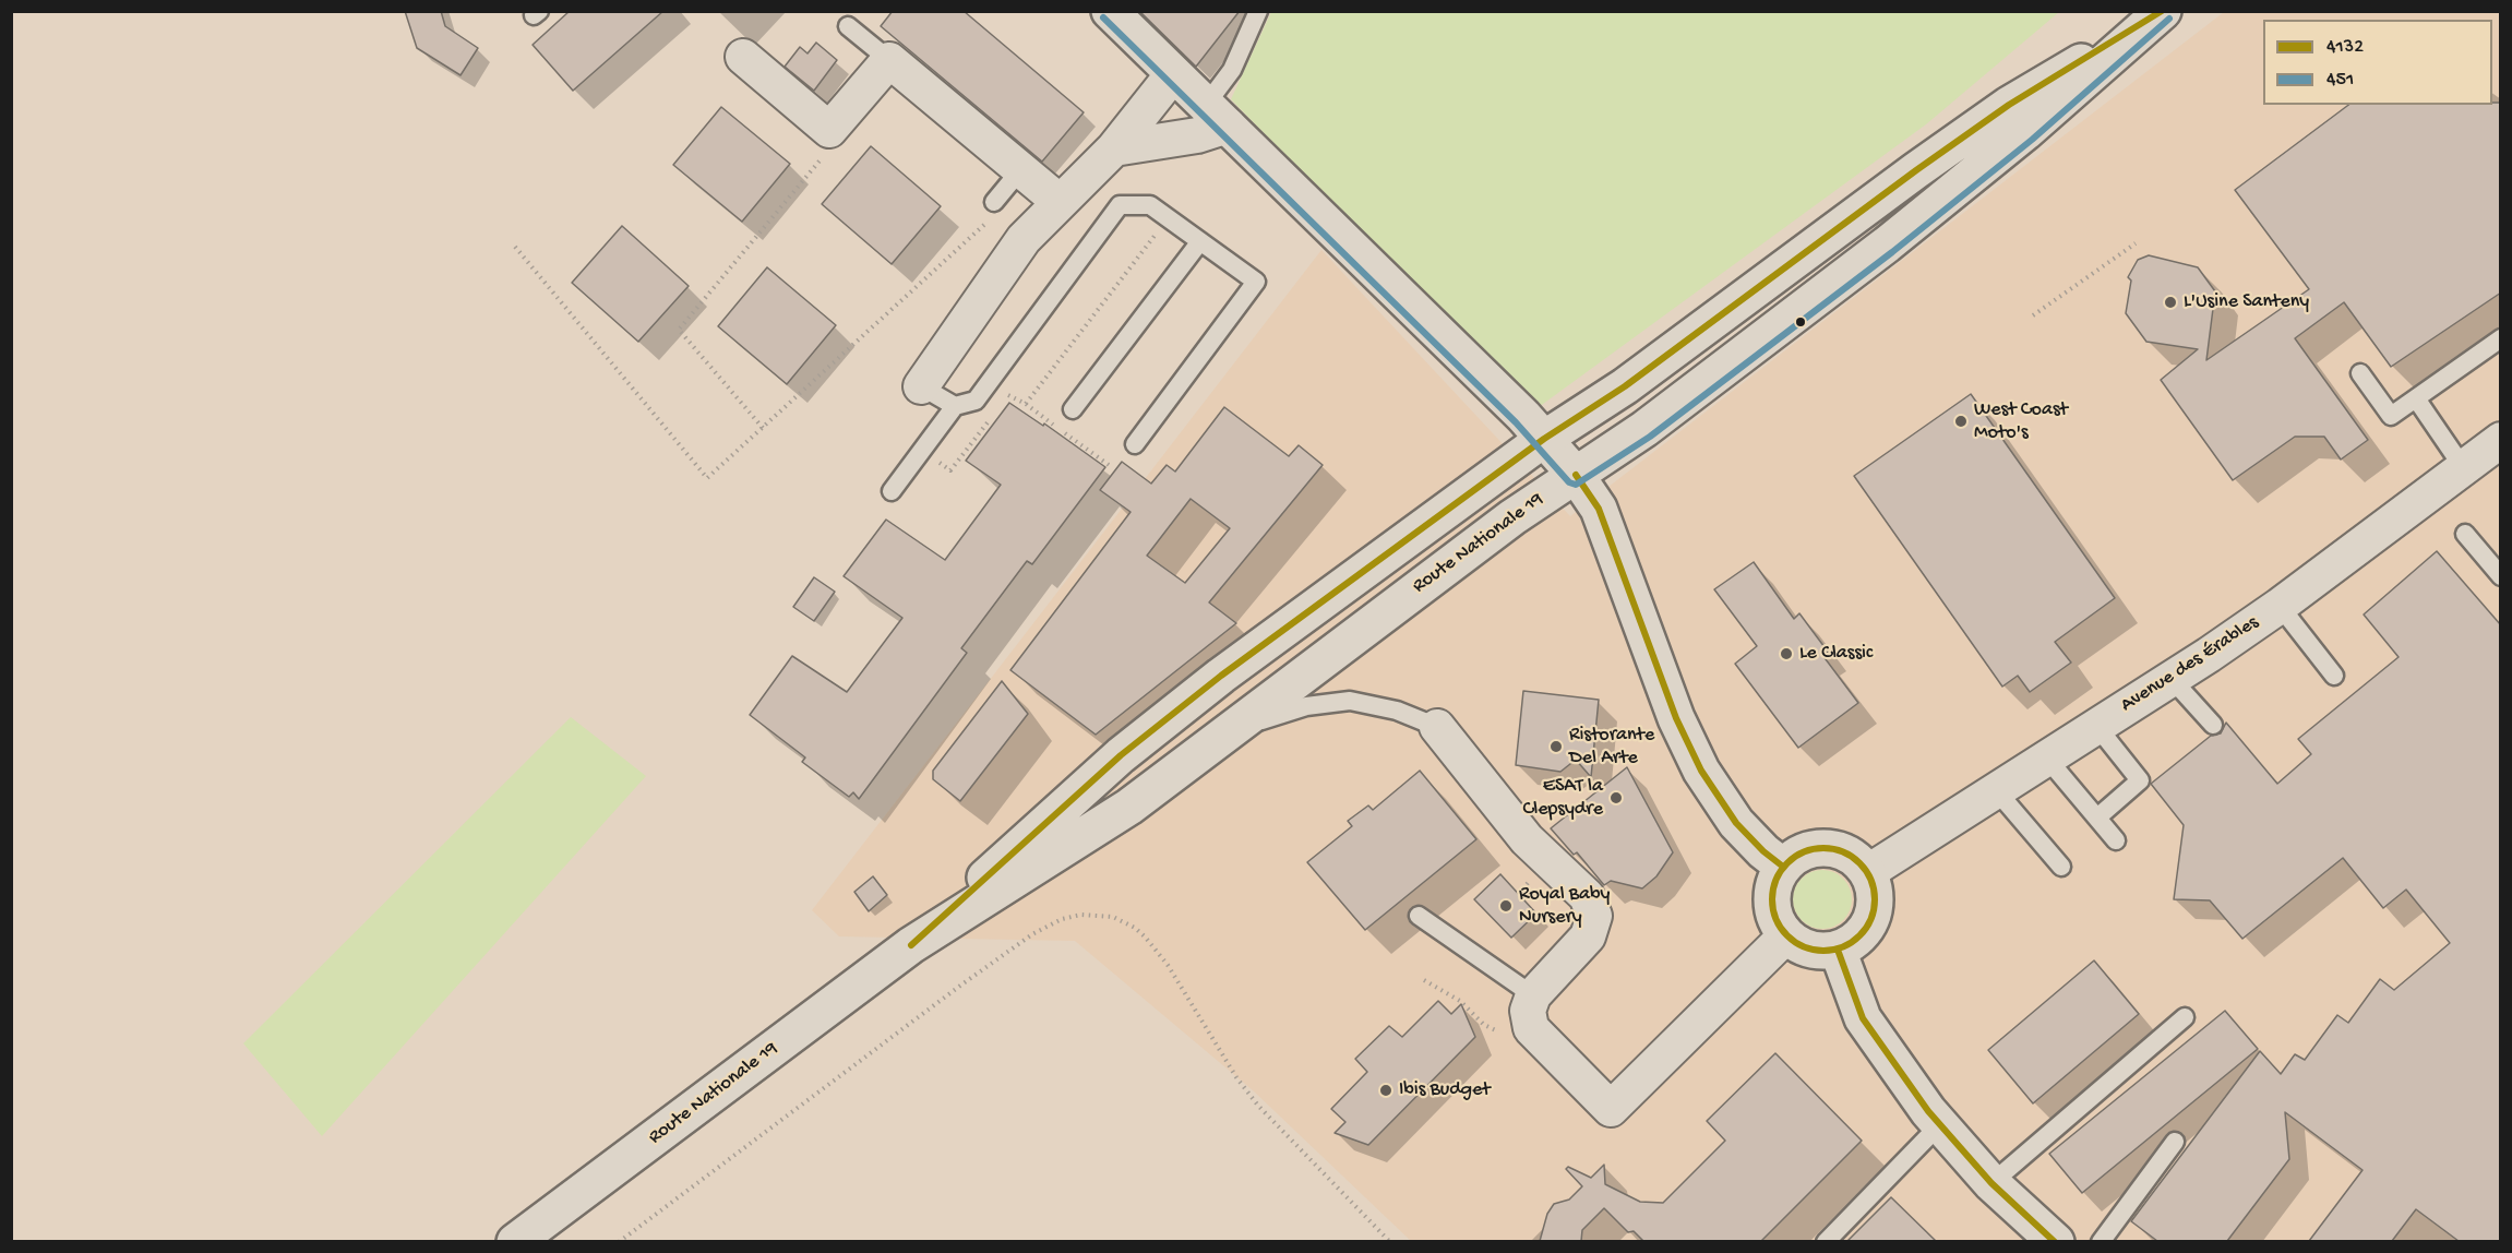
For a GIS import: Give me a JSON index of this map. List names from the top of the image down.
{
  "streets": {
    "main road": ["Route Nationale 19"],
    "street": ["Avenue des Érables"]
  },
  "places": [
    "L'Usine Santeny",
    "West Coast Moto's",
    "Le Classic",
    "Ristorante Del Arte",
    "ESAT la Clepsydre",
    "Royal Baby Nursery",
    "Ibis Budget"
  ],
  "lines": ["transit line 4132", "transit line 451"],
  "legend": ["4132", "451"]
}
